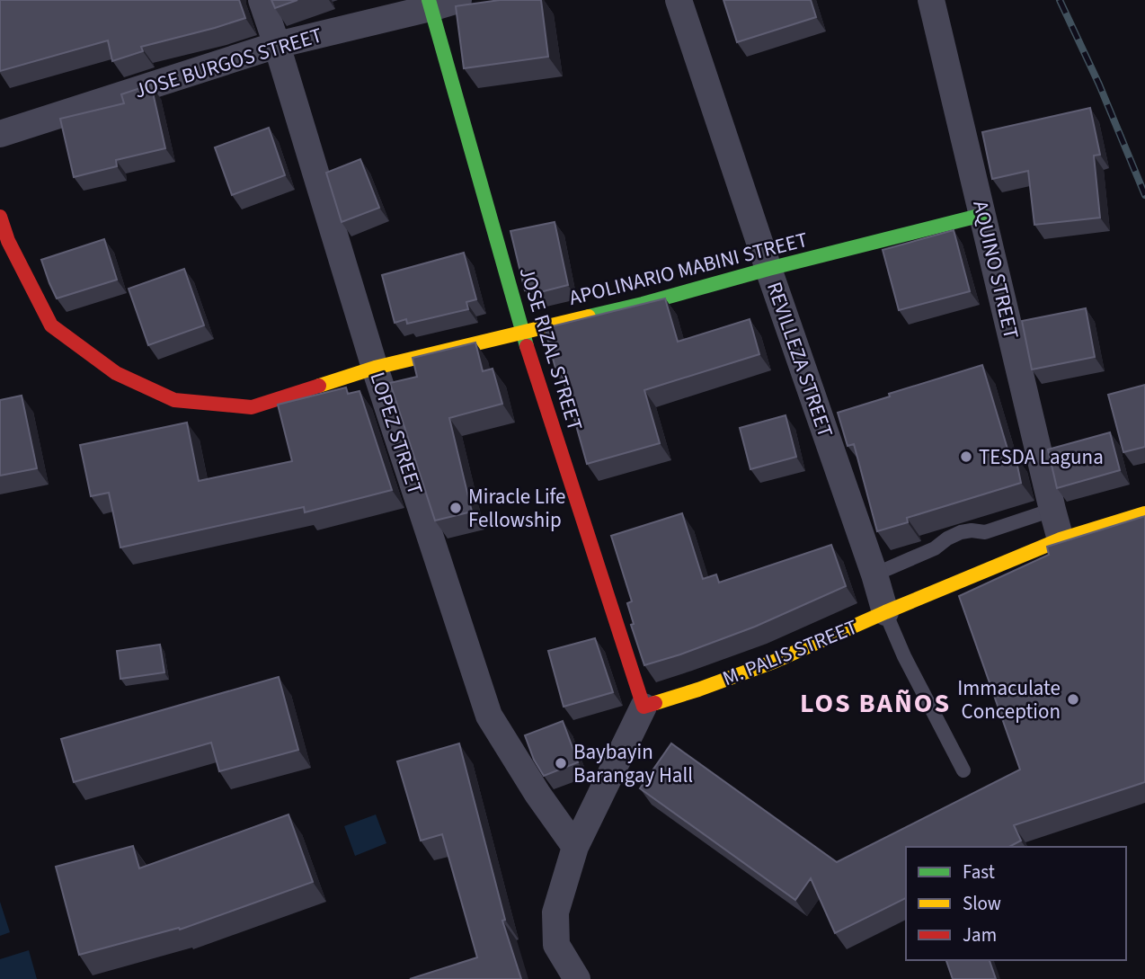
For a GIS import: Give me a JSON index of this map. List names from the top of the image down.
{
  "streets": {
    "main road": ["APOLINARIO MABINI STREET", "JOSE RIZAL STREET", "M. PALIS STREET"],
    "street": [
      "JOSE BURGOS STREET",
      "AQUINO STREET",
      "REVILLEZA STREET",
      "LOPEZ STREET"
    ]
  },
  "crossings": [
    ["JOSE BURGOS STREET", "JOSE RIZAL STREET"],
    ["JOSE BURGOS STREET", "LOPEZ STREET"],
    ["APOLINARIO MABINI STREET", "AQUINO STREET"],
    ["APOLINARIO MABINI STREET", "JOSE RIZAL STREET"],
    ["APOLINARIO MABINI STREET", "REVILLEZA STREET"],
    ["APOLINARIO MABINI STREET", "LOPEZ STREET"],
    ["AQUINO STREET", "M. PALIS STREET"],
    ["JOSE RIZAL STREET", "M. PALIS STREET"],
    ["REVILLEZA STREET", "M. PALIS STREET"]
  ],
  "districts": ["LOS BAÑOS"],
  "places": [
    "TESDA Laguna",
    "Miracle Life Fellowship",
    "Immaculate Conception",
    "Baybayin Barangay Hall"
  ],
  "legend": ["Fast", "Slow", "Jam"]
}
